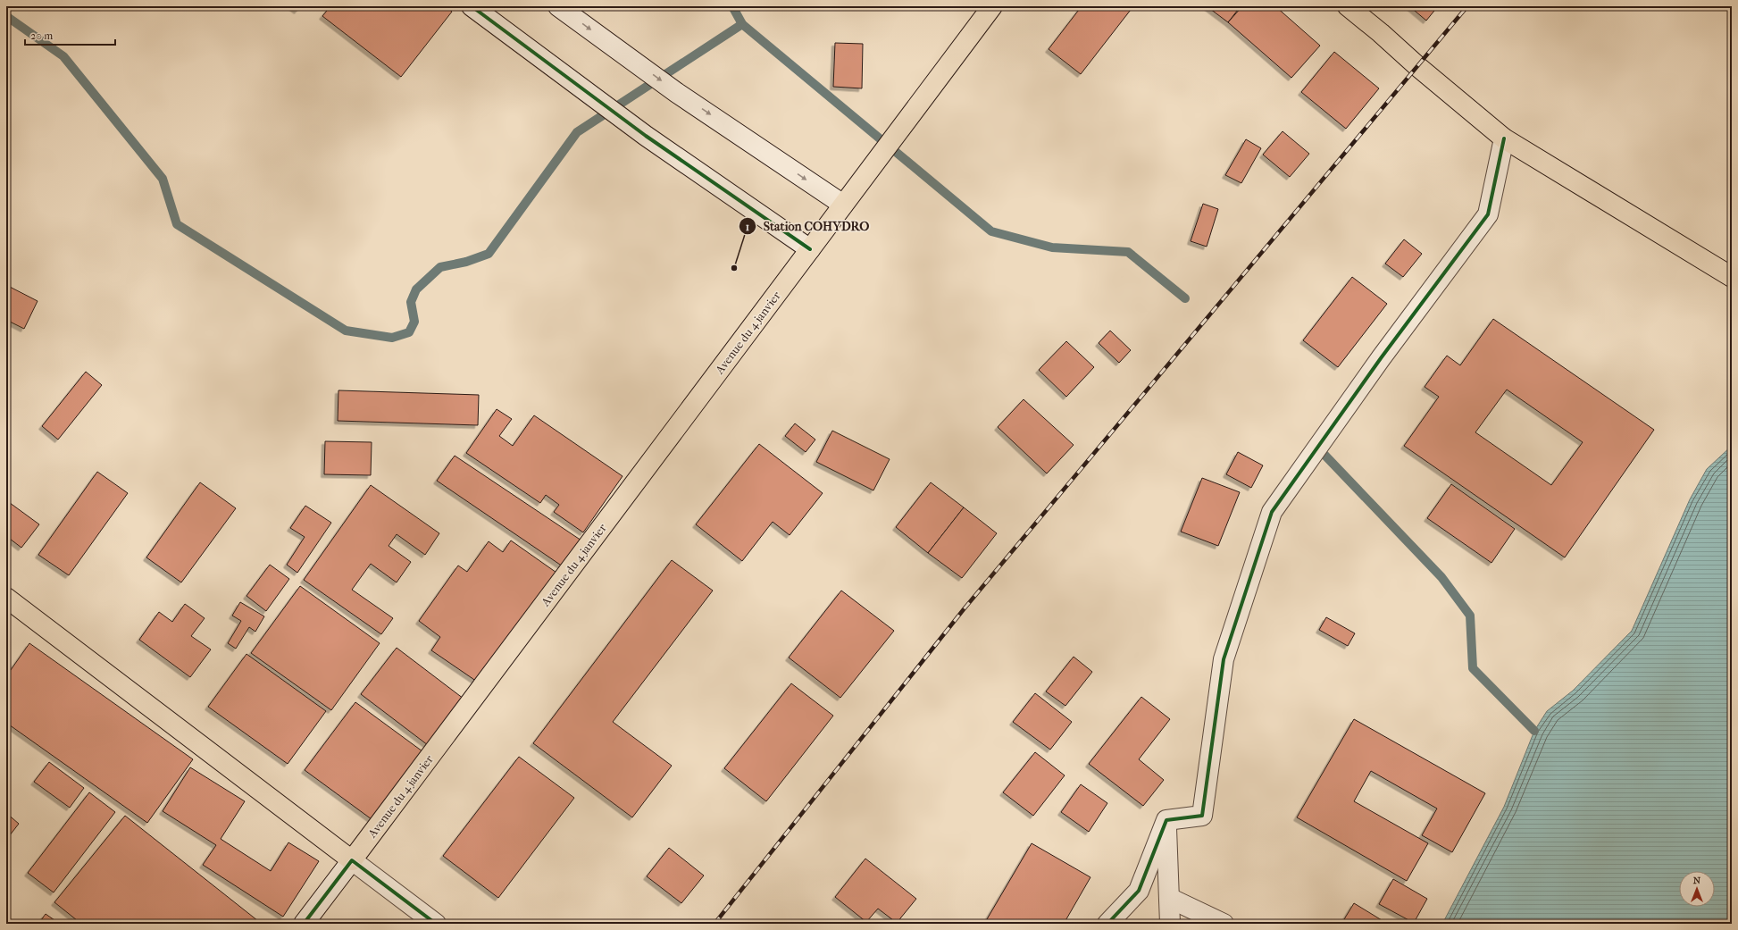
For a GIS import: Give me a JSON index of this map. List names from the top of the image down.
{
  "streets": {
    "main road": ["Avenue du 4 janvier"]
  },
  "places": ["Station COHYDRO"],
  "scale_bar": "20 m",
  "north": "top"
}
